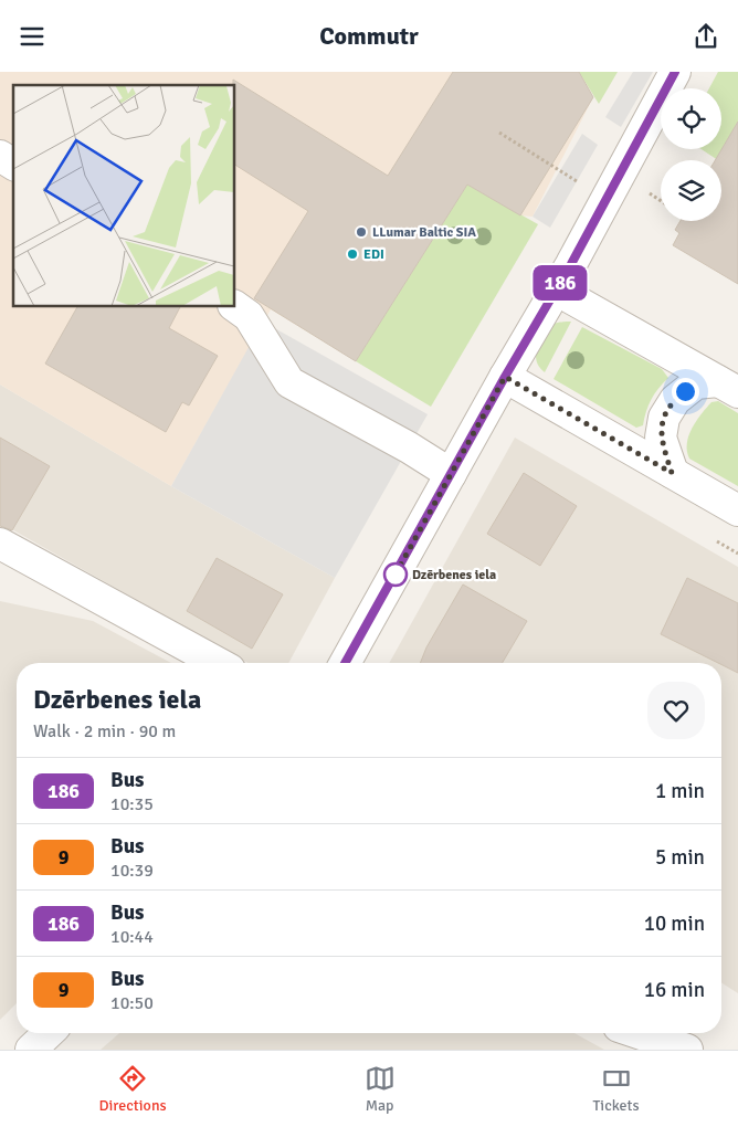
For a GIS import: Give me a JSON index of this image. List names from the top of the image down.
{
  "places": ["LLumar Baltic SIA", "EDI", "Dzērbenes iela"],
  "lines": ["bus line 186"],
  "page": {
    "header": "Commutr",
    "on_map": "186",
    "heading": ["Dzērbenes iela", "Walk · 2 min · 90 m"],
    "list": [
      {
        "mark": "186",
        "name": "Bus",
        "note": "10:35",
        "value": "1 min"
      },
      {
        "mark": "9",
        "name": "Bus",
        "note": "10:39",
        "value": "5 min"
      },
      {
        "mark": "186",
        "name": "Bus",
        "note": "10:44",
        "value": "10 min"
      },
      {
        "mark": "9",
        "name": "Bus",
        "note": "10:50",
        "value": "16 min"
      }
    ],
    "tabs": ["Directions", "Map", "Tickets"]
  }
}
